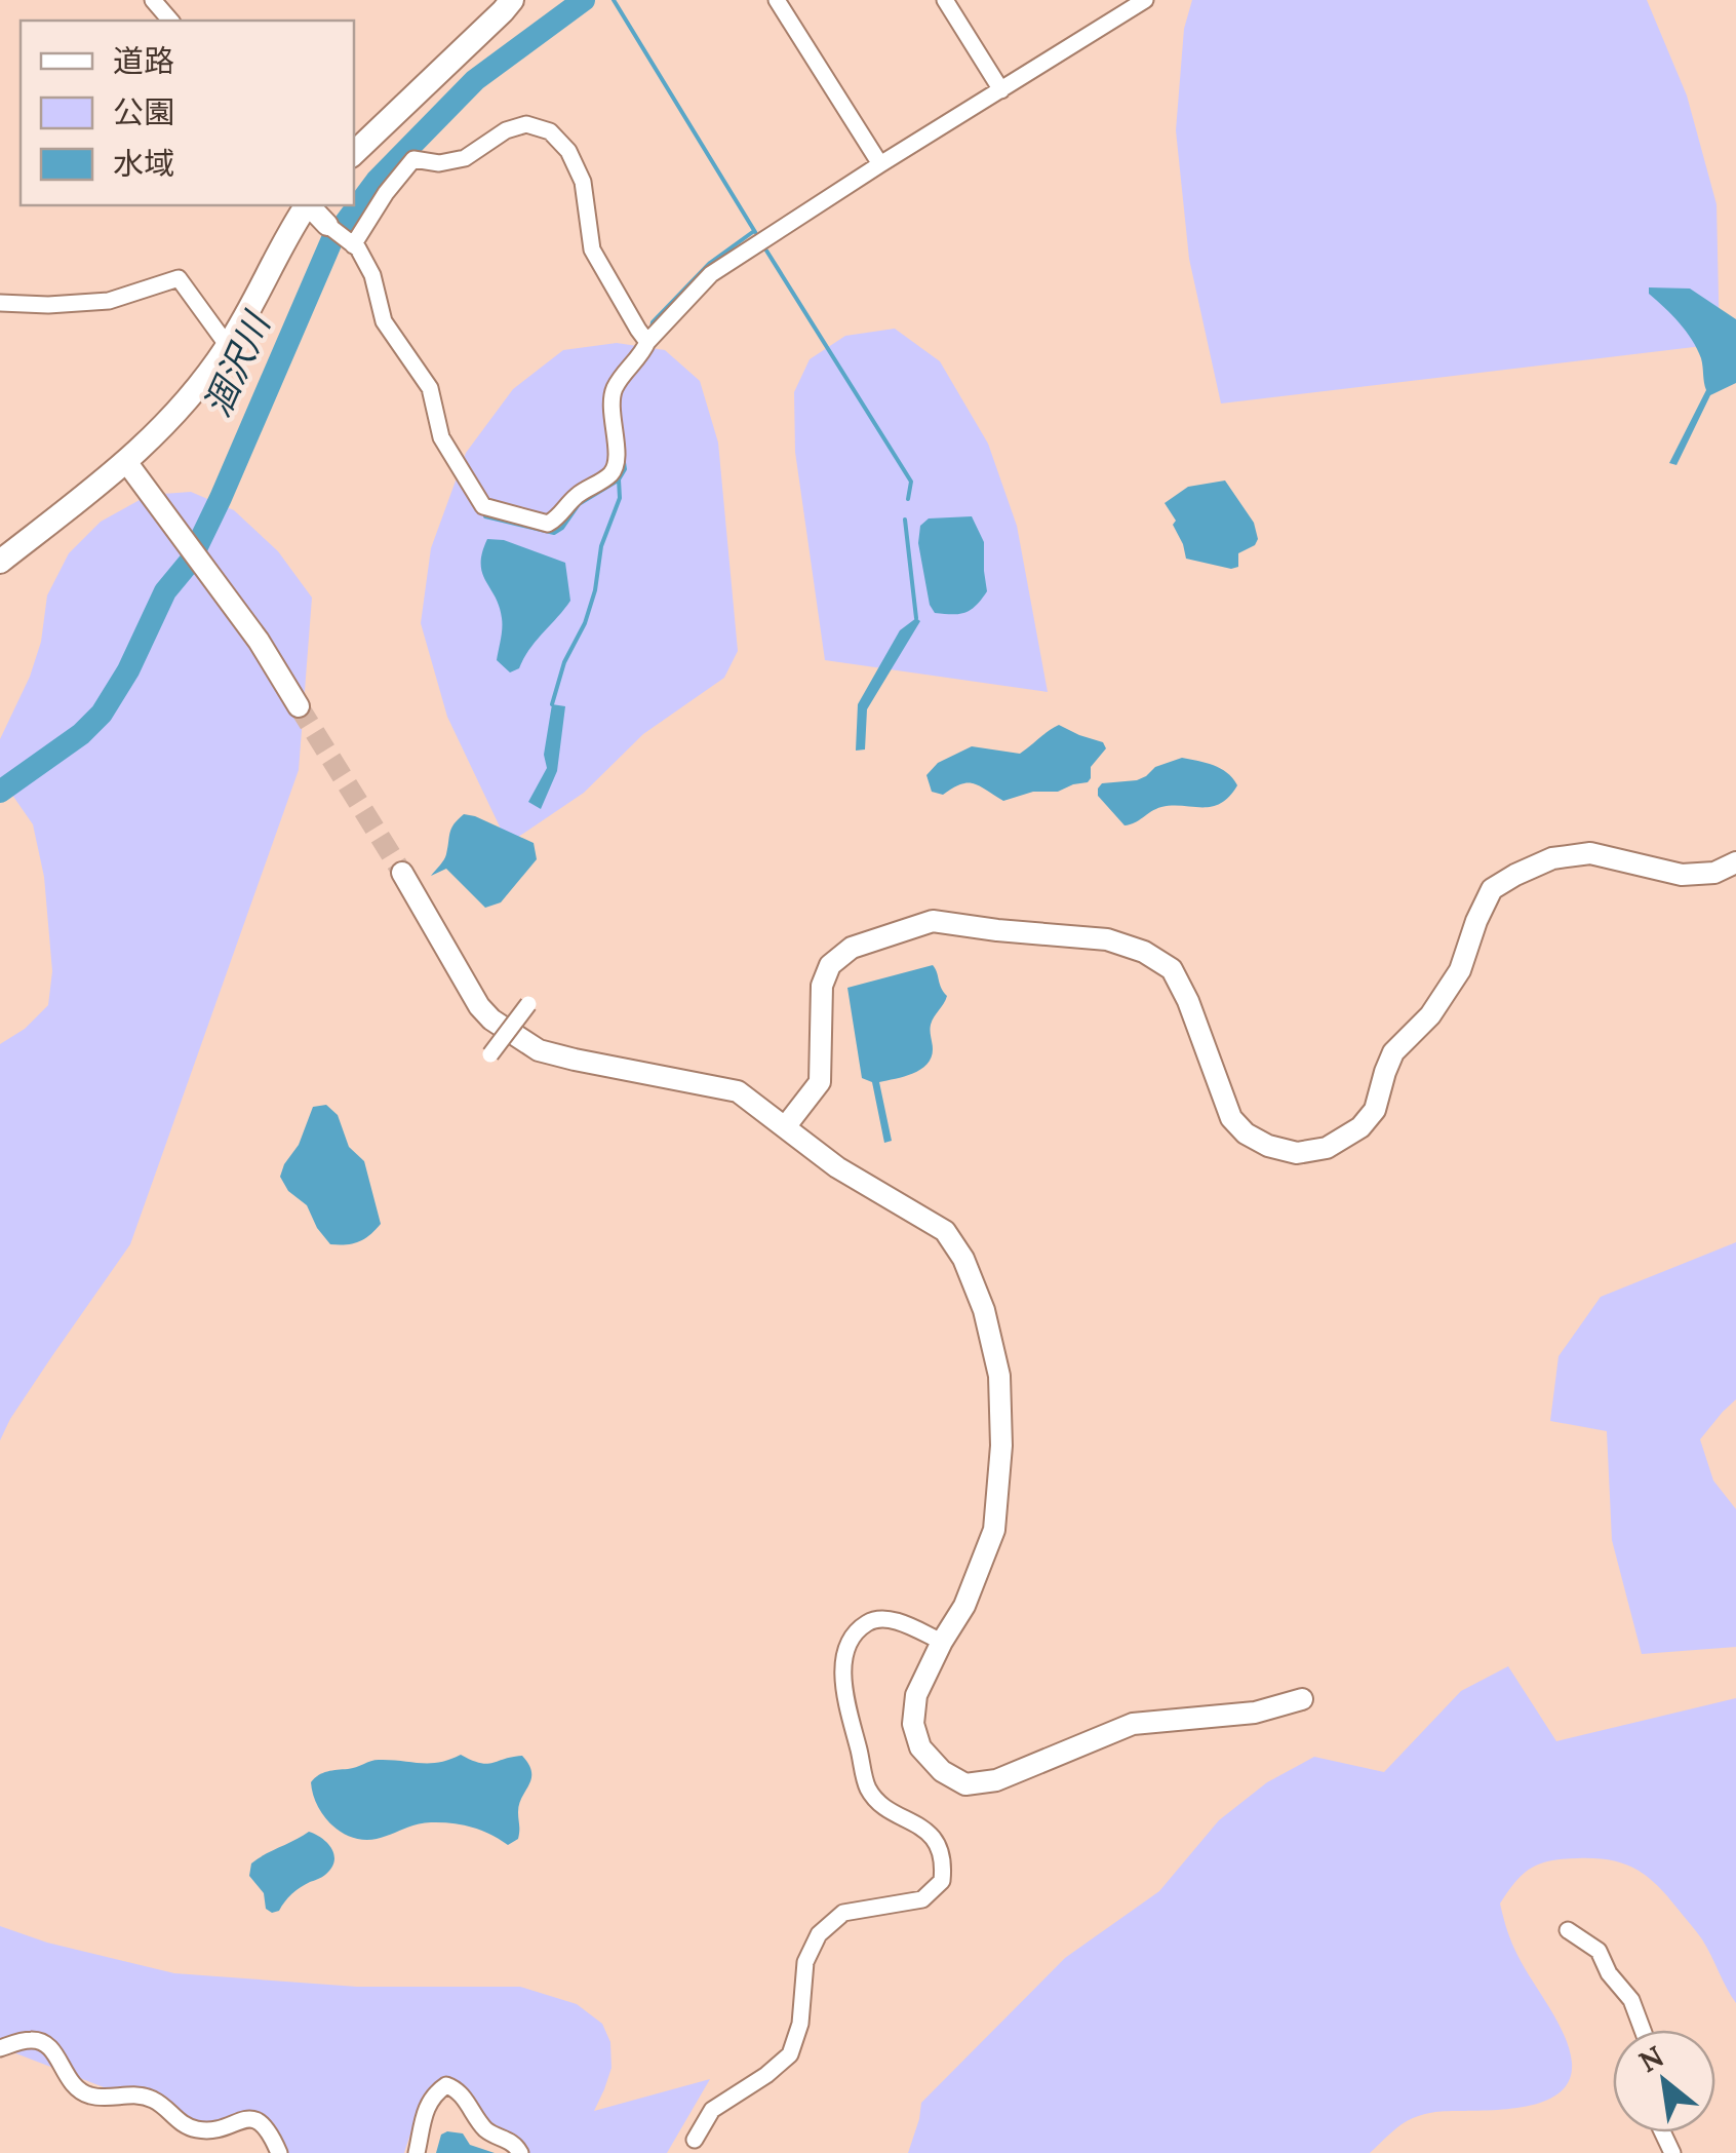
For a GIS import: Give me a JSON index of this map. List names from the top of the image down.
{
  "water": ["涸沢川"],
  "legend": ["道路", "公園", "水域"],
  "north": "top left"
}
